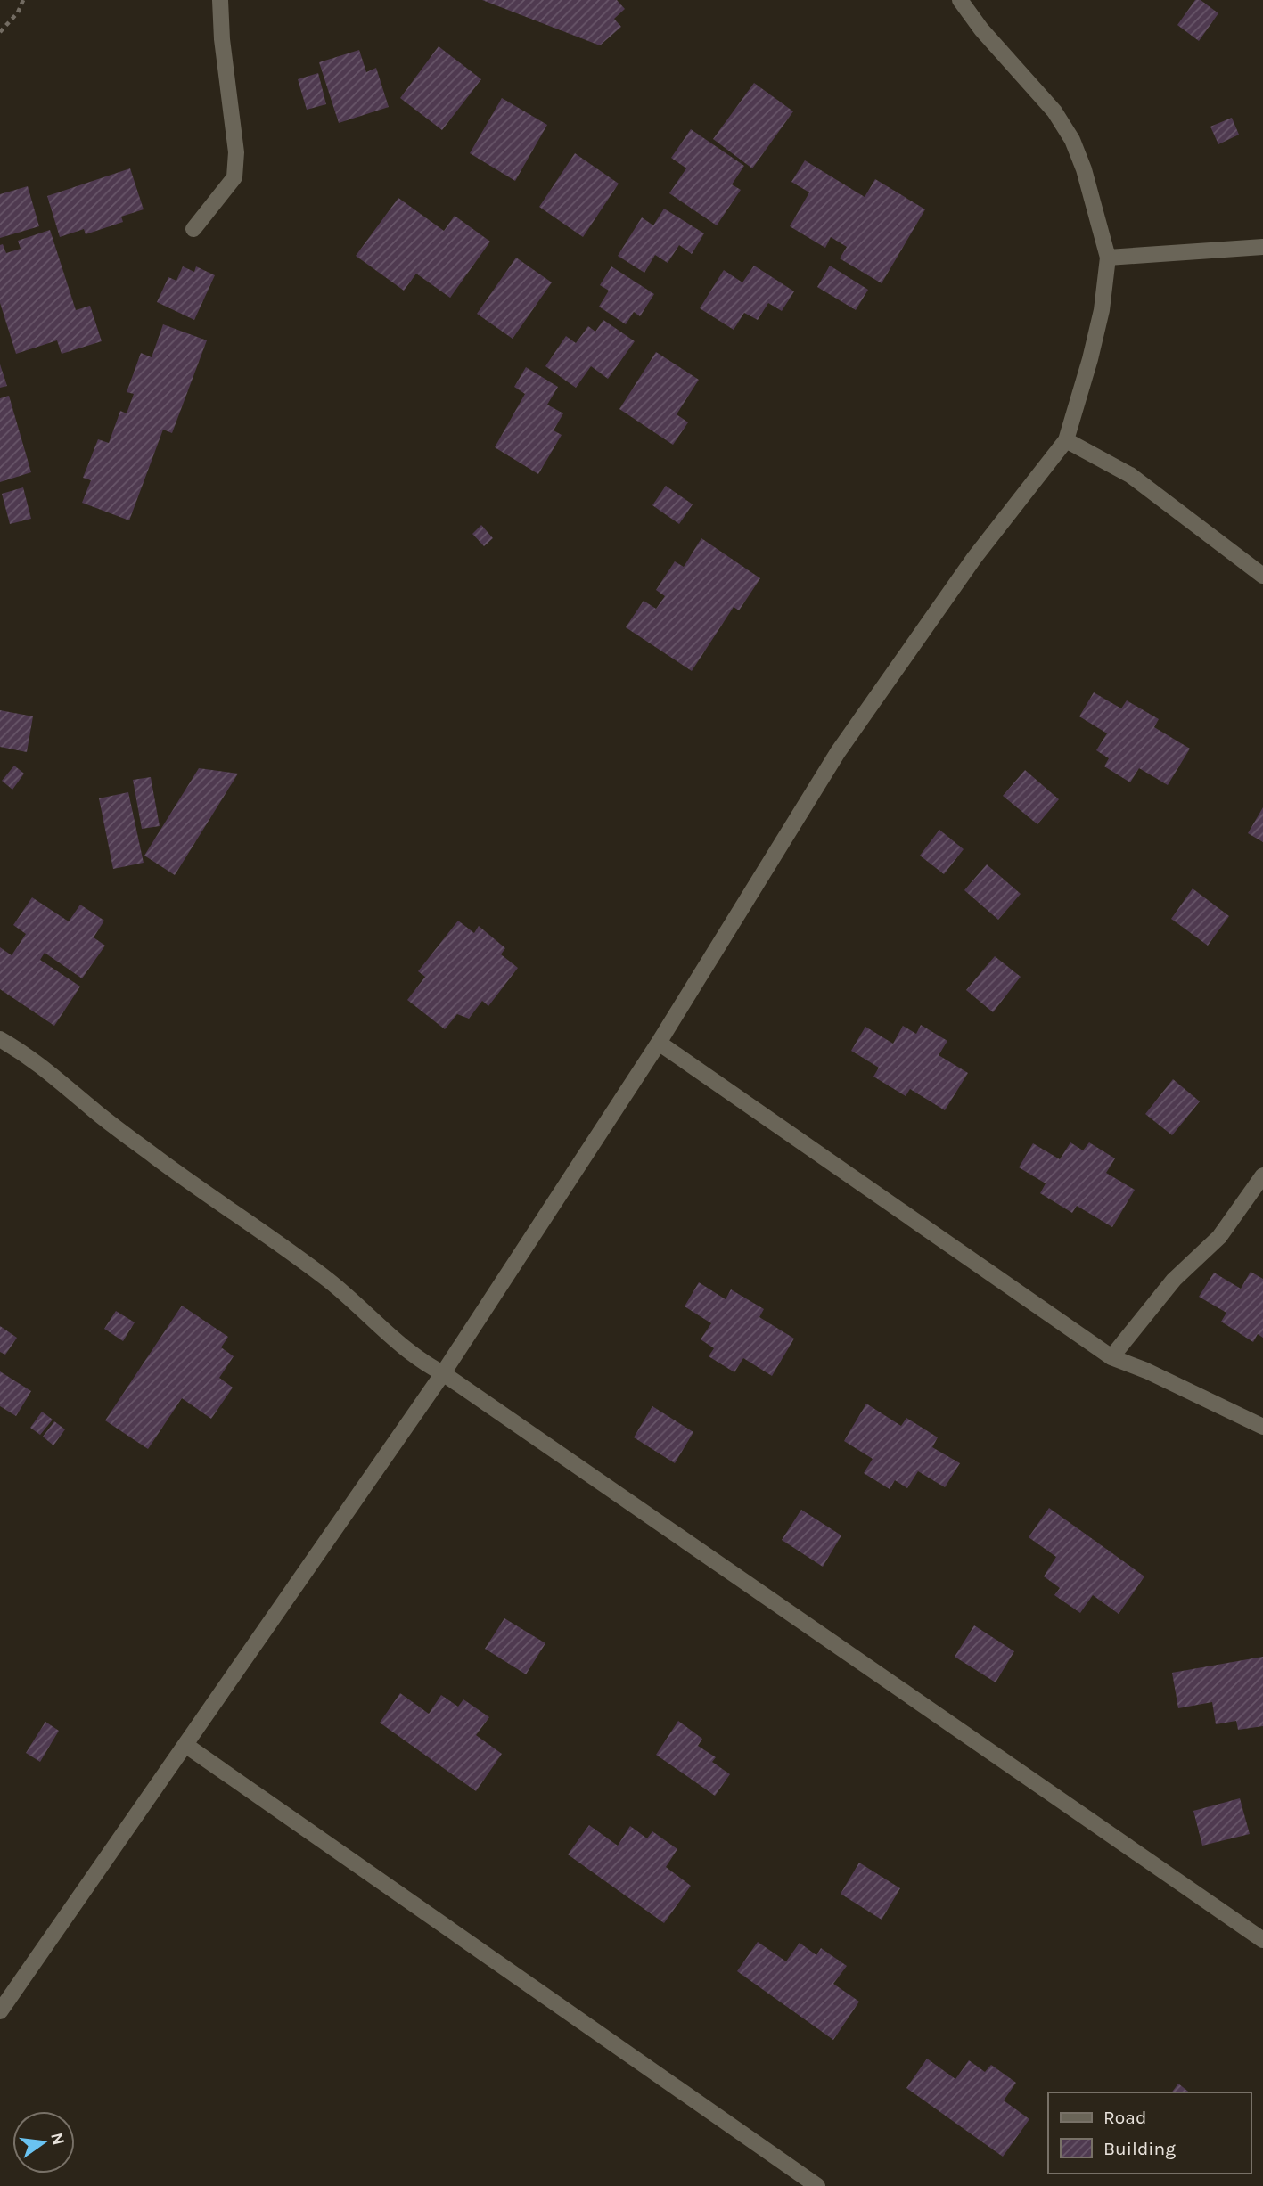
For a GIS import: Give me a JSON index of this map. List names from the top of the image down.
{
  "legend": ["Road", "Building"],
  "north": "right"
}
